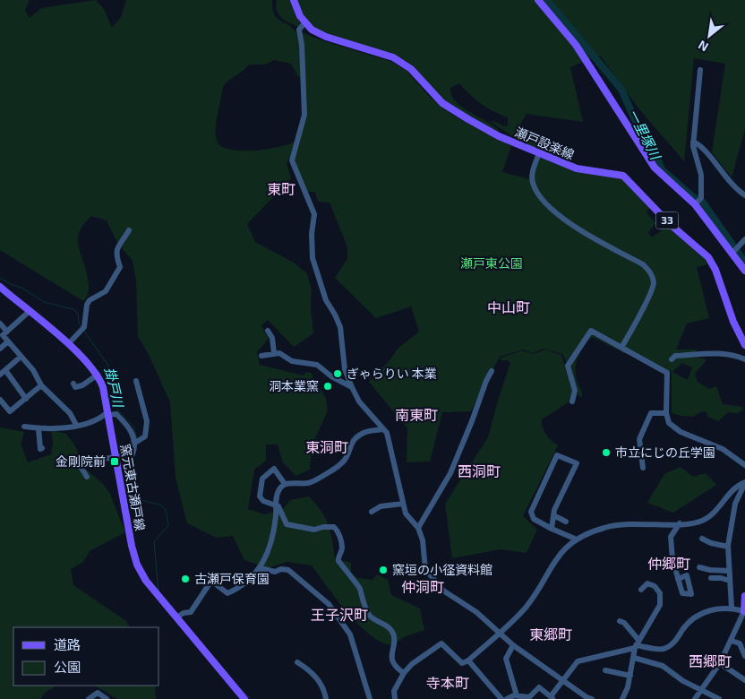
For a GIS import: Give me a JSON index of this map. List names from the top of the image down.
{
  "streets": {
    "main road": ["瀬戸設楽線", "33", "窯元東古瀬戸線"]
  },
  "districts": [
    "東町",
    "中山町",
    "南東町",
    "東洞町",
    "西洞町",
    "仲郷町",
    "仲洞町",
    "王子沢町",
    "東郷町",
    "西郷町",
    "寺本町"
  ],
  "water": ["一里塚川", "掛戸川"],
  "parks": ["瀬戸東公園"],
  "places": {
    "other": [
      "ぎゃらりい 本業",
      "洞本業窯",
      "市立にじの丘学園",
      "窯垣の小径資料館",
      "古瀬戸保育園"
    ],
    "transit": ["金剛院前"]
  },
  "legend": ["道路", "公園"],
  "north": "bottom left"
}
